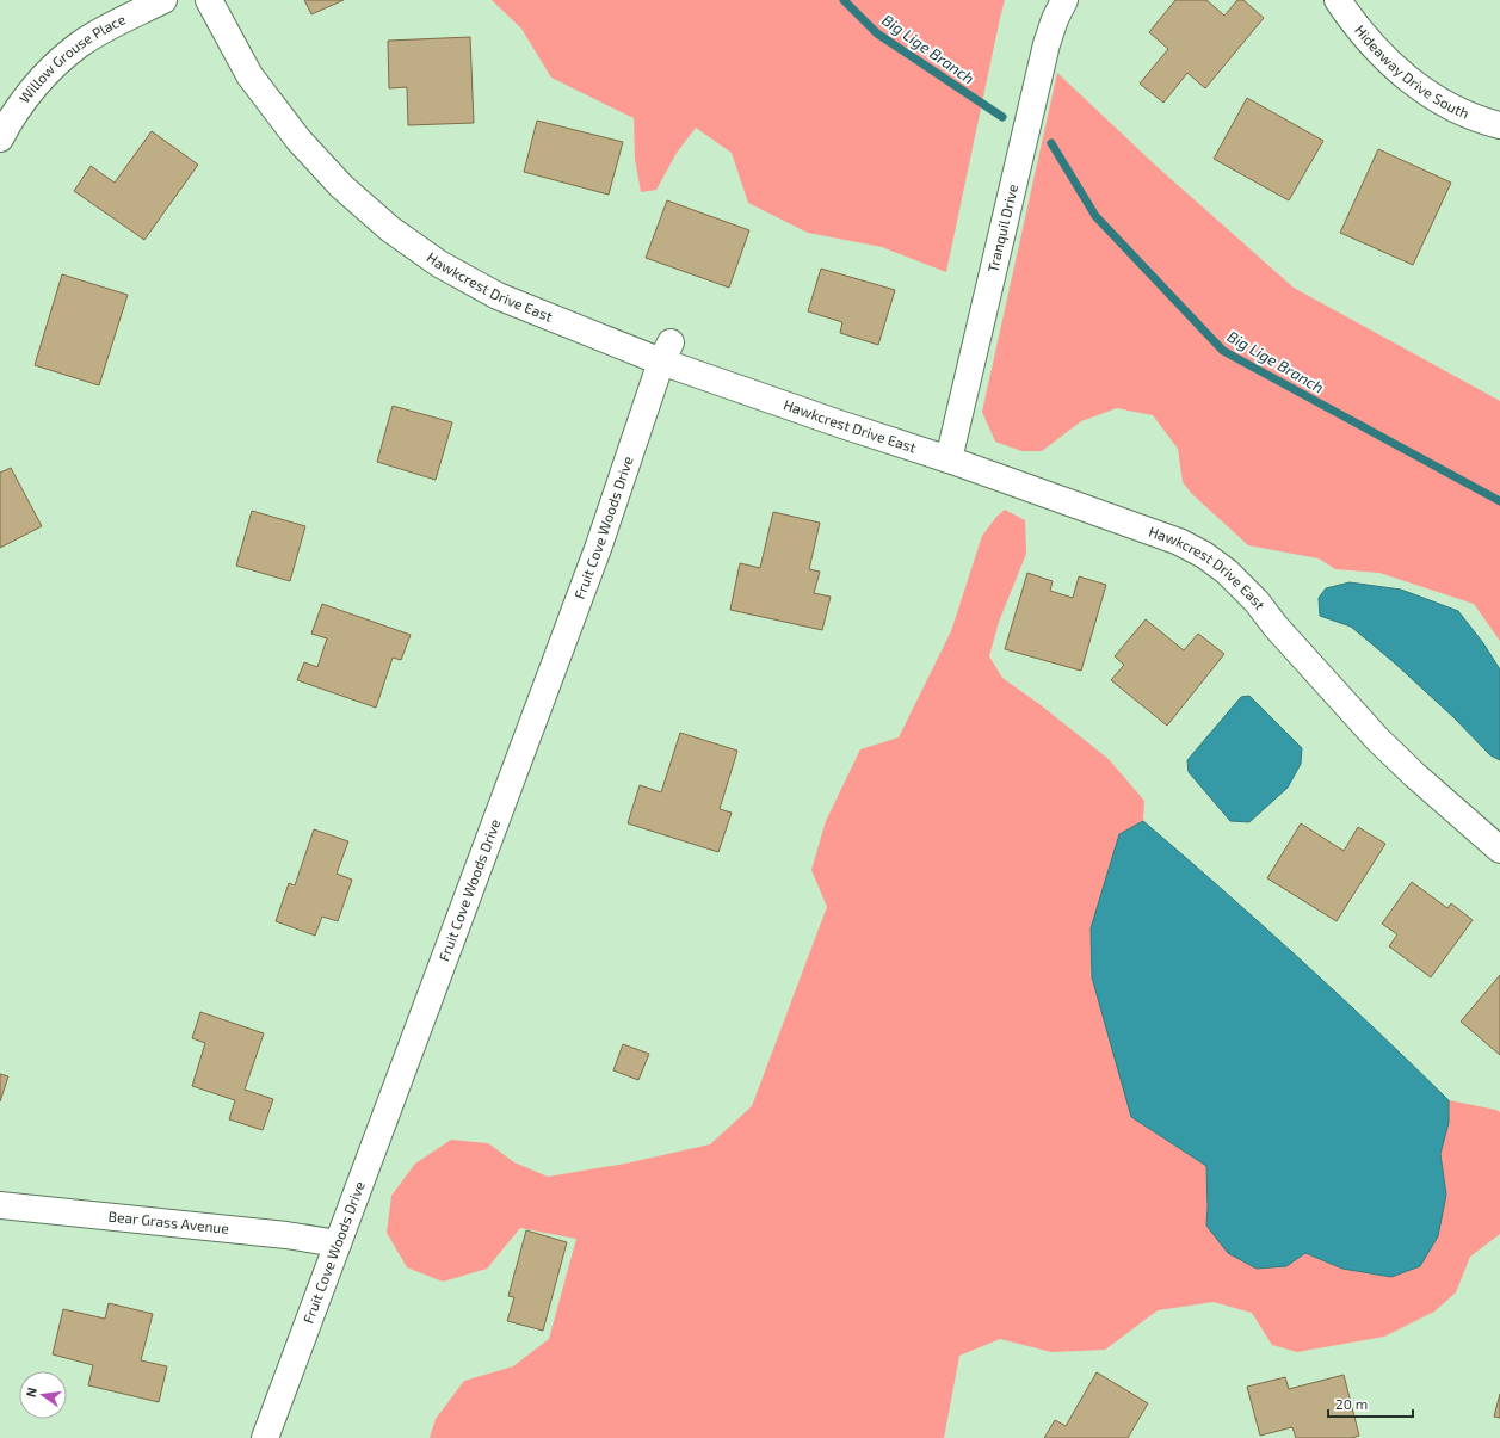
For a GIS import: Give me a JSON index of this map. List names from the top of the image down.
{
  "streets": {
    "street": [
      "Willow Grouse Place",
      "Hideaway Drive South",
      "Tranquil Drive",
      "Hawkcrest Drive East",
      "Fruit Cove Woods Drive",
      "Bear Grass Avenue"
    ]
  },
  "crossings": [
    ["Tranquil Drive", "Hawkcrest Drive East"],
    ["Hawkcrest Drive East", "Fruit Cove Woods Drive"],
    ["Fruit Cove Woods Drive", "Bear Grass Avenue"]
  ],
  "water": ["Big Lige Branch"],
  "scale_bar": "20 m",
  "north": "left"
}
